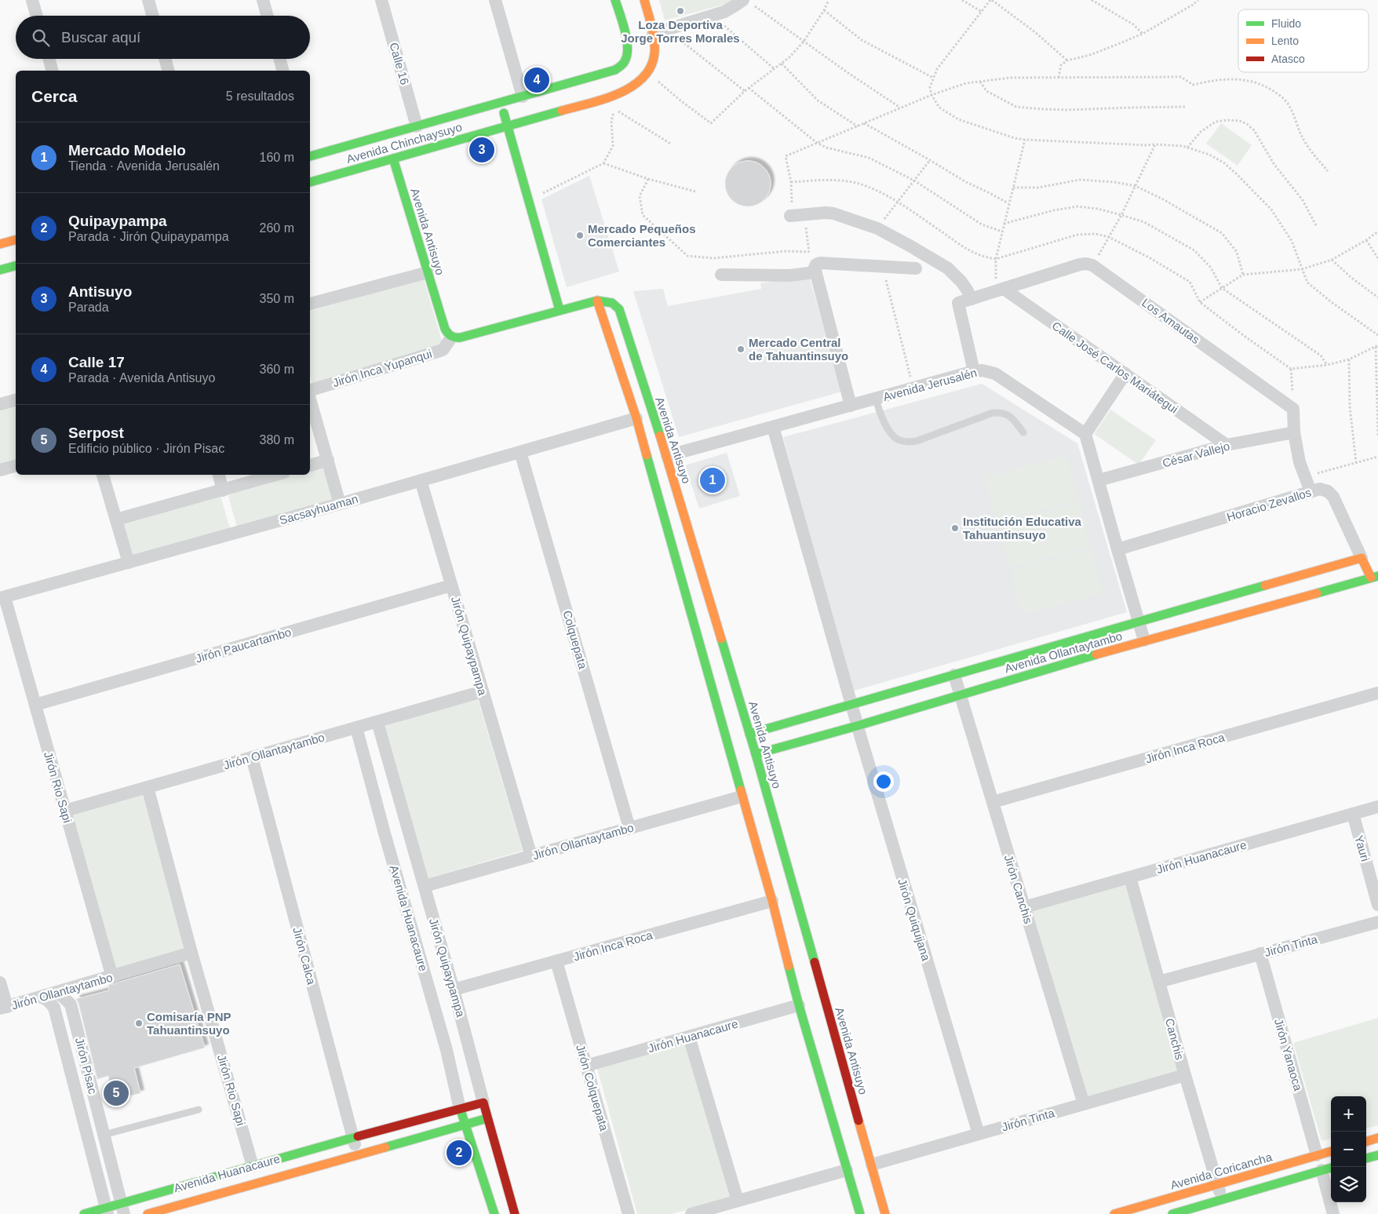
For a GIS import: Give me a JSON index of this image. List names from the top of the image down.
{
  "streets": {
    "street": [
      "Calle 16",
      "Avenida Chinchaysuyo",
      "Avenida Antisuyo",
      "Los Amautas",
      "Calle José Carlos Mariátegui",
      "Jirón Inca Yupanqui",
      "Avenida Jerusalén",
      "César Vallejo",
      "Horacio Zevallos",
      "Sacsayhuaman",
      "Colquepata",
      "Jirón Paucartambo",
      "Jirón Quipaypampa",
      "Avenida Ollantaytambo",
      "Jirón Inca Roca",
      "Jirón Ollantaytambo",
      "Jirón Rio Sapi",
      "Yauri",
      "Jirón Huanacaure",
      "Jirón Canchis",
      "Avenida Huanacaure",
      "Jirón Quiquijana",
      "Jirón Tinta",
      "Jirón Calca",
      "Canchis",
      "Jirón Yanaoca",
      "Jirón Pisac",
      "Jirón Colquepata",
      "Avenida Coricancha"
    ]
  },
  "crossings": [
    ["Calle 16", "Avenida Chinchaysuyo"],
    ["Avenida Chinchaysuyo", "Avenida Antisuyo"],
    ["Avenida Antisuyo", "Jirón Inca Yupanqui"],
    ["Avenida Antisuyo", "Avenida Jerusalén"],
    ["Avenida Antisuyo", "Avenida Ollantaytambo"],
    ["Avenida Antisuyo", "Jirón Tinta"],
    ["Calle José Carlos Mariátegui", "César Vallejo"],
    ["Avenida Jerusalén", "Jirón Quiquijana"],
    ["Horacio Zevallos", "Avenida Ollantaytambo"],
    ["Sacsayhuaman", "Colquepata"],
    ["Sacsayhuaman", "Jirón Quipaypampa"],
    ["Sacsayhuaman", "Jirón Rio Sapi"],
    ["Colquepata", "Jirón Ollantaytambo"],
    ["Jirón Paucartambo", "Jirón Quipaypampa"],
    ["Jirón Paucartambo", "Jirón Rio Sapi"],
    ["Jirón Quipaypampa", "Jirón Inca Roca"],
    ["Jirón Quipaypampa", "Jirón Ollantaytambo"],
    ["Jirón Quipaypampa", "Avenida Huanacaure"],
    ["Avenida Ollantaytambo", "Jirón Canchis"],
    ["Avenida Ollantaytambo", "Jirón Quiquijana"],
    ["Jirón Inca Roca", "Jirón Canchis"],
    ["Jirón Inca Roca", "Jirón Colquepata"],
    ["Jirón Ollantaytambo", "Jirón Rio Sapi"],
    ["Jirón Ollantaytambo", "Avenida Huanacaure"],
    ["Jirón Ollantaytambo", "Jirón Calca"],
    ["Jirón Ollantaytambo", "Jirón Pisac"],
    ["Jirón Rio Sapi", "Avenida Huanacaure"],
    ["Yauri", "Jirón Huanacaure"],
    ["Jirón Huanacaure", "Jirón Canchis"],
    ["Jirón Huanacaure", "Canchis"],
    ["Jirón Huanacaure", "Jirón Colquepata"],
    ["Jirón Canchis", "Jirón Tinta"],
    ["Avenida Huanacaure", "Jirón Calca"],
    ["Avenida Huanacaure", "Jirón Pisac"],
    ["Jirón Quiquijana", "Jirón Tinta"],
    ["Jirón Tinta", "Canchis"],
    ["Jirón Tinta", "Jirón Yanaoca"],
    ["Canchis", "Avenida Coricancha"],
    ["Jirón Yanaoca", "Avenida Coricancha"]
  ],
  "places": [
    "Loza Deportiva Jorge Torres Morales",
    "Mercado Pequeños Comerciantes",
    "Mercado Central de Tahuantinsuyo",
    "Institución Educativa Tahuantinsuyo",
    "Comisaría PNP Tahuantinsuyo"
  ],
  "legend": ["Fluido", "Lento", "Atasco"],
  "page": {
    "search": "Buscar aquí",
    "pins": [
      "4",
      "3",
      "1",
      "5",
      "2"
    ],
    "heading": ["Cerca", "5 resultados"],
    "list": [
      {
        "mark": "1",
        "name": "Mercado Modelo",
        "note": "Tienda · Avenida Jerusalén",
        "value": "160 m"
      },
      {
        "mark": "2",
        "name": "Quipaypampa",
        "note": "Parada · Jirón Quipaypampa",
        "value": "260 m"
      },
      {
        "mark": "3",
        "name": "Antisuyo",
        "note": "Parada",
        "value": "350 m"
      },
      {
        "mark": "4",
        "name": "Calle 17",
        "note": "Parada · Avenida Antisuyo",
        "value": "360 m"
      },
      {
        "mark": "5",
        "name": "Serpost",
        "note": "Edificio público · Jirón Pisac",
        "value": "380 m"
      }
    ],
    "map_buttons": ["+", "−"]
  }
}
